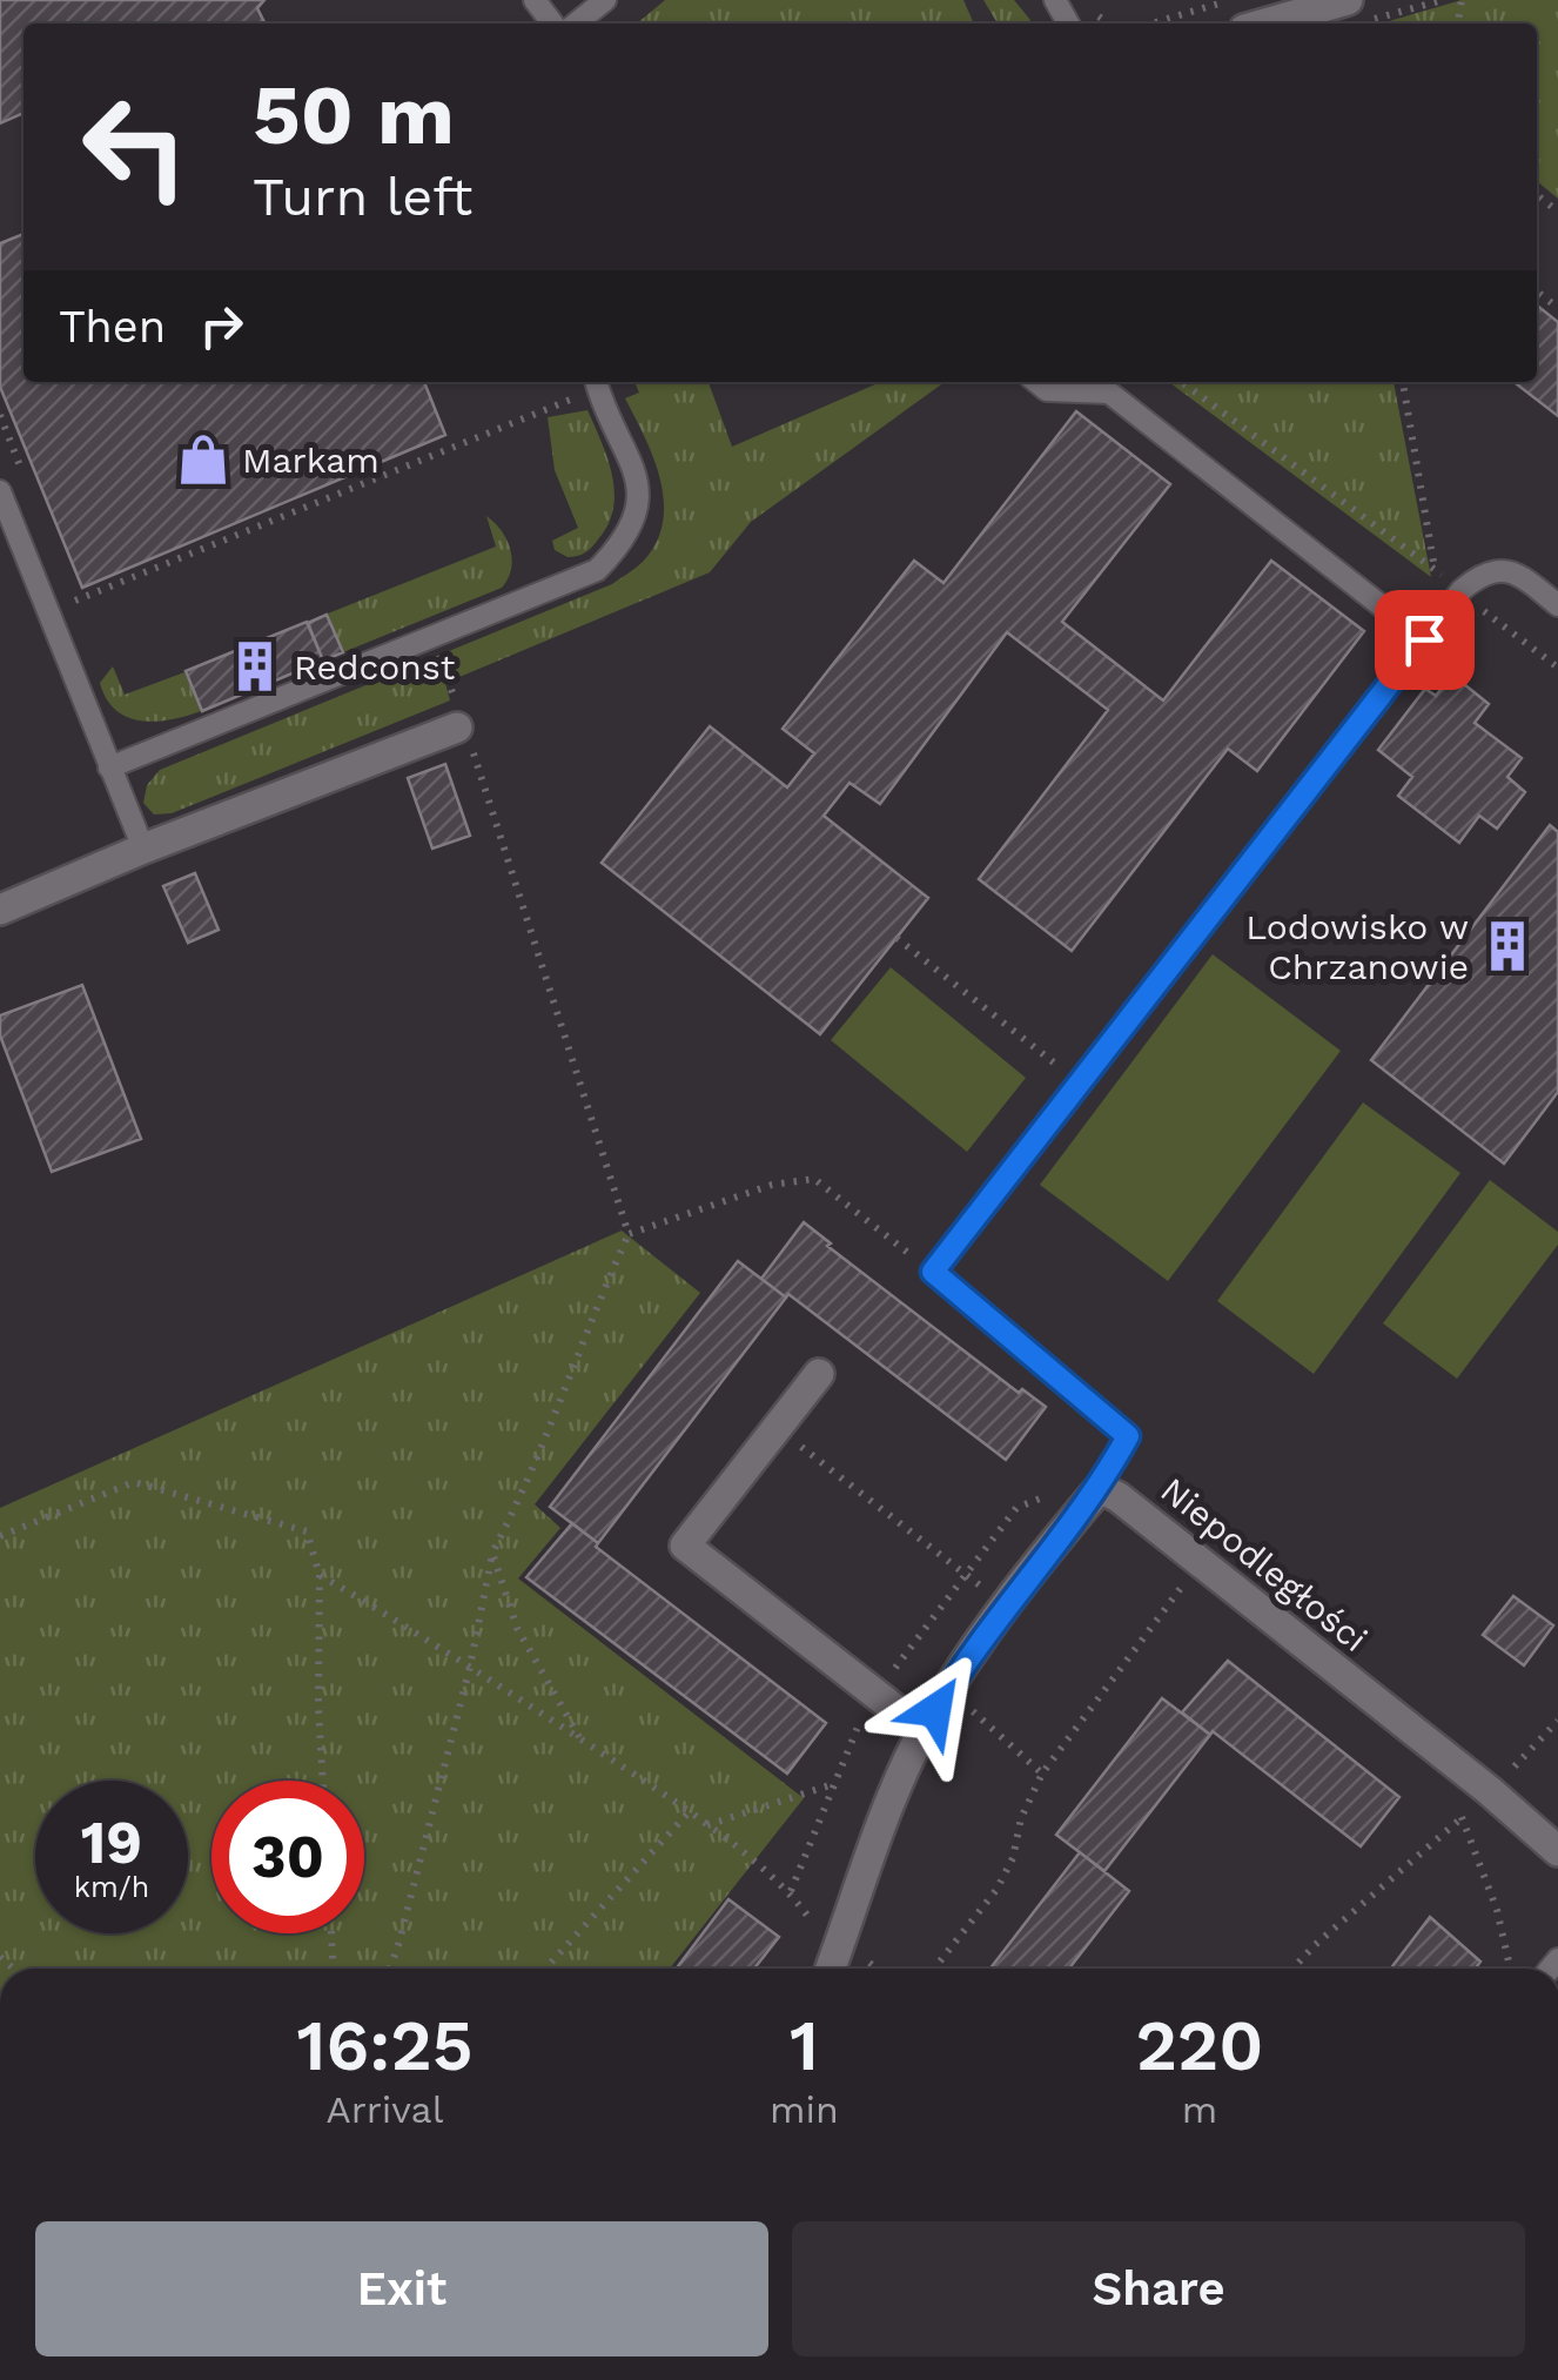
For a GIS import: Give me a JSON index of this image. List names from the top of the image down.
{
  "streets": {
    "street": ["Niepodległości"]
  },
  "places": {
    "shop": ["Markam"],
    "building": ["Redconst", "Lodowisko w Chrzanowie"]
  },
  "page": {
    "turn": ["50 m", "Turn left"],
    "then": "Then",
    "speed": "19 km/h",
    "limit": "30",
    "eta": [
      "16:25",
      "Arrival",
      "1",
      "min",
      "220",
      "m"
    ],
    "buttons": ["Exit", "Share"]
  }
}
